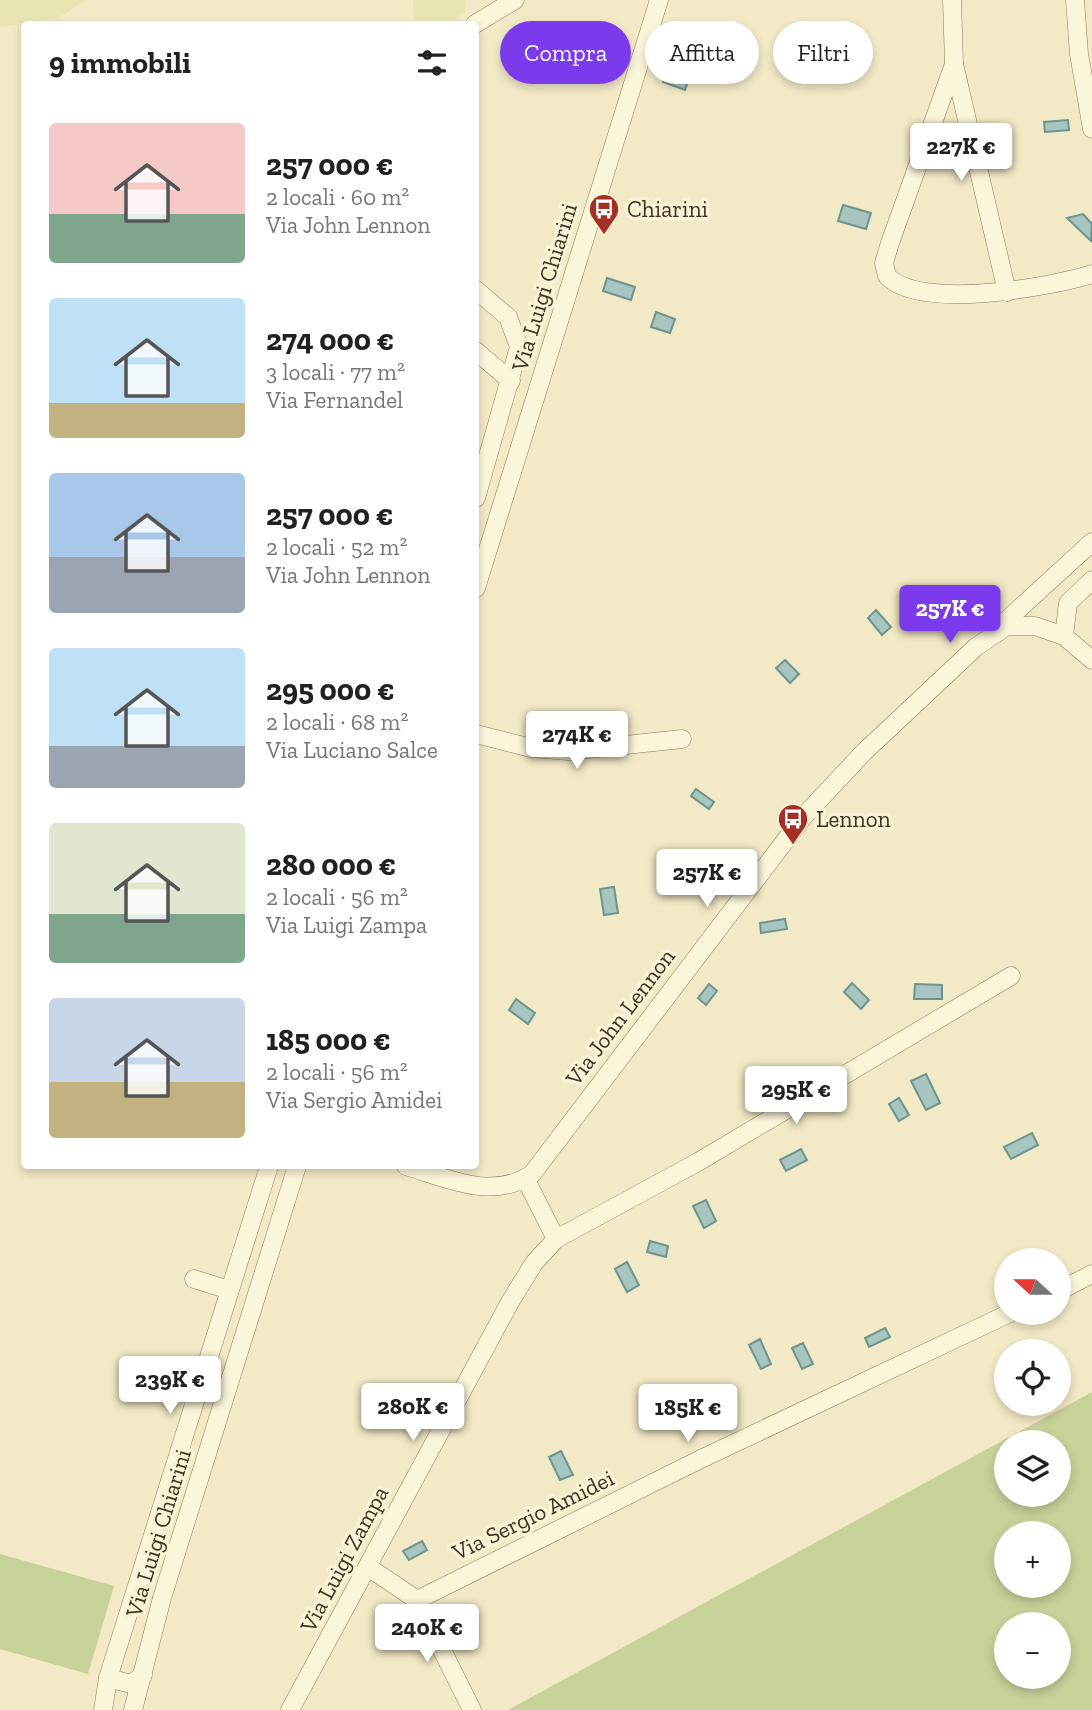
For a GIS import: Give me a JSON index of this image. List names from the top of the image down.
{
  "streets": {
    "street": [
      "Via Luigi Chiarini",
      "Via John Lennon",
      "Via Sergio Amidei",
      "Via Luigi Zampa"
    ]
  },
  "places": {
    "bus stop": ["Chiarini", "Lennon"]
  },
  "north": "left",
  "page": {
    "chip": ["Compra", "Affitta", "Filtri"],
    "heading": "9 immobili",
    "list": [
      {
        "name": "257 000 €",
        "note": "2 locali · 60 m² · Via John Lennon"
      },
      {
        "name": "274 000 €",
        "note": "3 locali · 77 m² · Via Fernandel"
      },
      {
        "name": "257 000 €",
        "note": "2 locali · 52 m² · Via John Lennon"
      },
      {
        "name": "295 000 €",
        "note": "2 locali · 68 m² · Via Luciano Salce"
      },
      {
        "name": "280 000 €",
        "note": "2 locali · 56 m² · Via Luigi Zampa"
      },
      {
        "name": "185 000 €",
        "note": "2 locali · 56 m² · Via Sergio Amidei"
      }
    ],
    "price": [
      "227K €",
      "257K €",
      "274K €",
      "257K €",
      "295K €",
      "239K €",
      "280K €",
      "185K €",
      "240K €"
    ],
    "map_buttons": ["+", "−"]
  }
}
